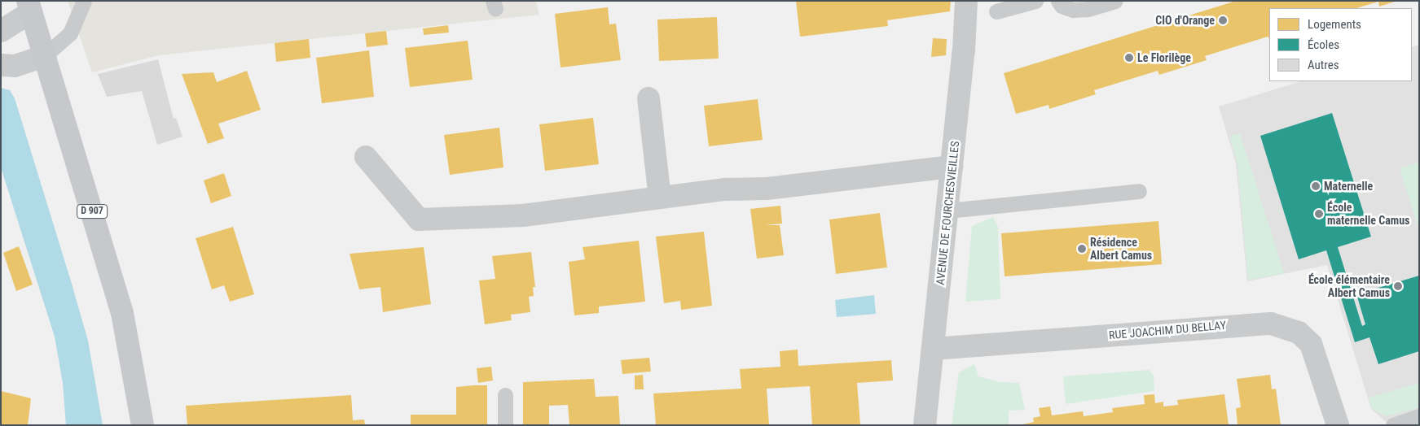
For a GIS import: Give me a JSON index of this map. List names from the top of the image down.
{
  "streets": {
    "main road": ["D 907"],
    "street": ["AVENUE DE FOURCHESVIEILLES", "RUE JOACHIM DU BELLAY"]
  },
  "crossings": [
    ["AVENUE DE FOURCHESVIEILLES", "RUE JOACHIM DU BELLAY"]
  ],
  "places": [
    "CIO d'Orange",
    "Le Florilège",
    "Maternelle",
    "École maternelle Camus",
    "Résidence Albert Camus",
    "École élémentaire Albert Camus"
  ],
  "legend": ["Logements", "Écoles", "Autres"]
}
